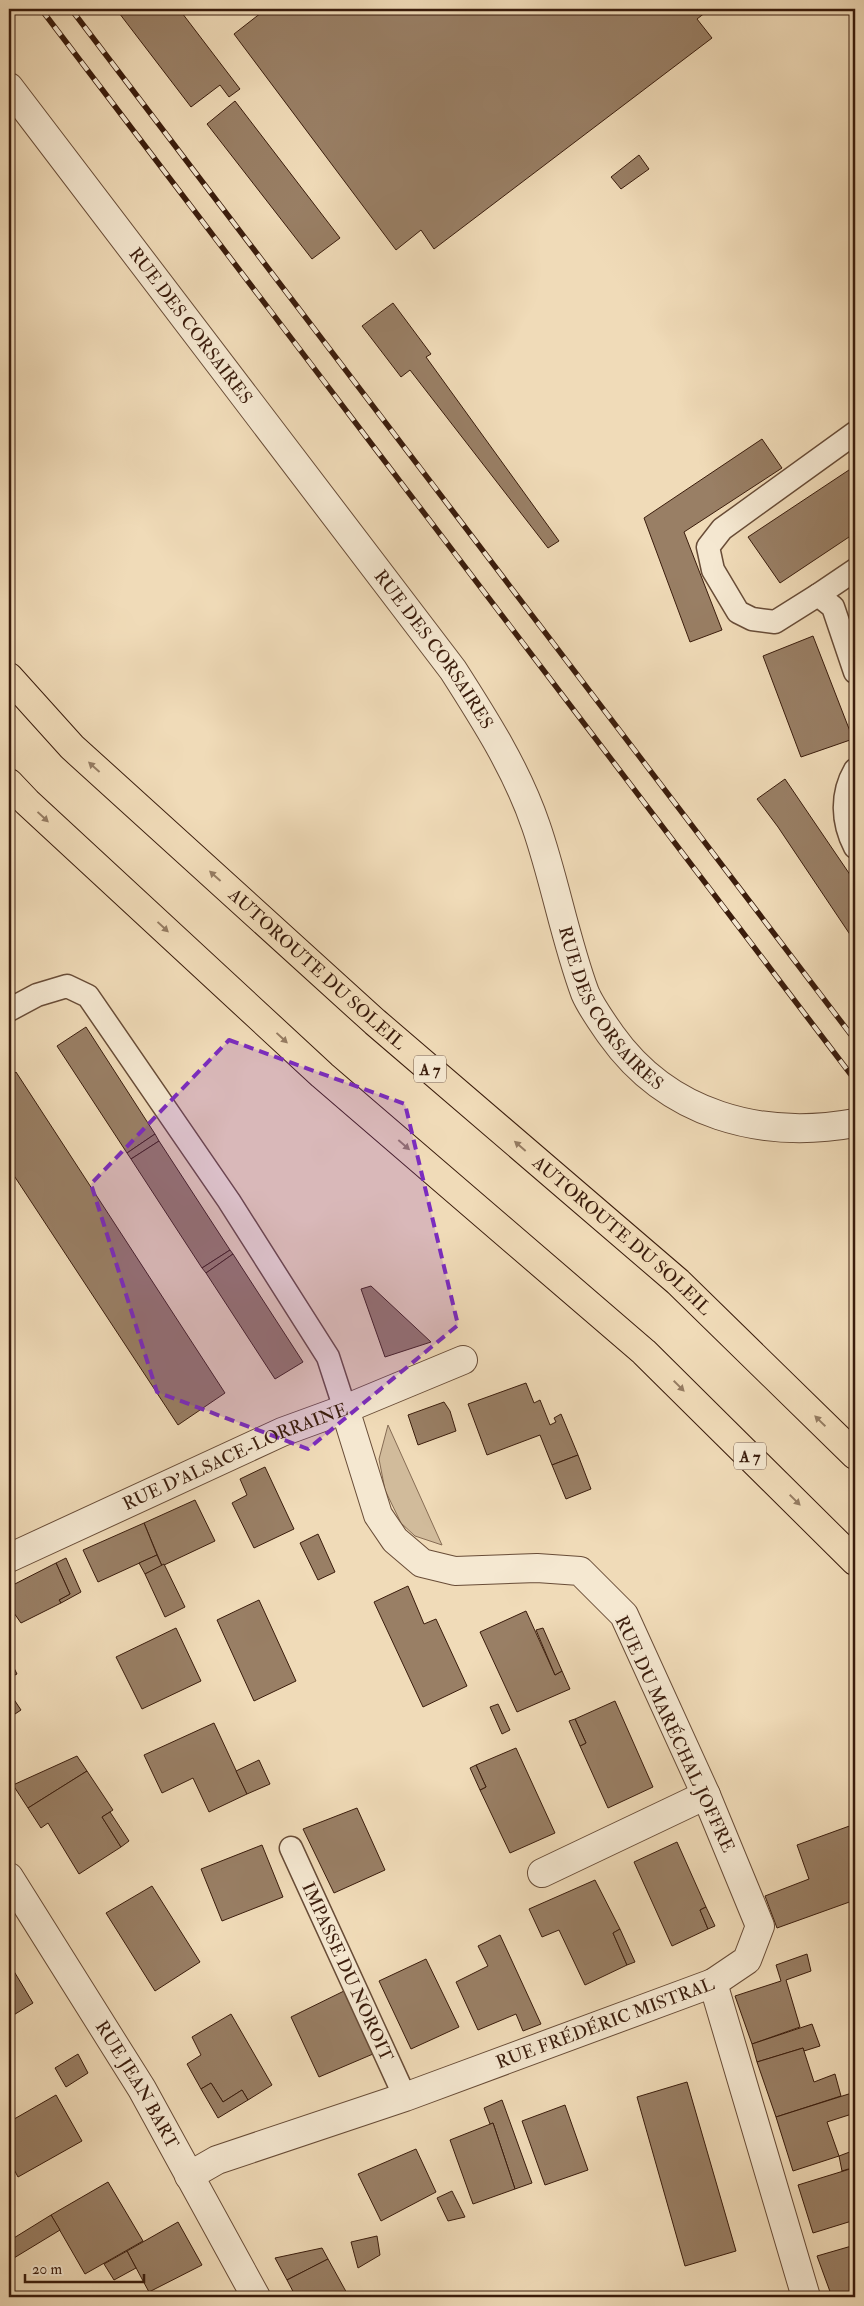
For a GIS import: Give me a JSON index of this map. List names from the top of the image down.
{
  "streets": {
    "highway": ["AUTOROUTE DU SOLEIL", "A 7"],
    "street": [
      "RUE DES CORSAIRES",
      "RUE D'ALSACE-LORRAINE",
      "RUE DU MARÉCHAL JOFFRE",
      "RUE FRÉDÉRIC MISTRAL",
      "RUE JEAN BART"
    ],
    "lane": ["IMPASSE DU NOROIT"]
  },
  "crossings": [
    ["RUE D'ALSACE-LORRAINE", "RUE DU MARÉCHAL JOFFRE"],
    ["RUE DU MARÉCHAL JOFFRE", "RUE FRÉDÉRIC MISTRAL"],
    ["IMPASSE DU NOROIT", "RUE FRÉDÉRIC MISTRAL"],
    ["RUE FRÉDÉRIC MISTRAL", "RUE JEAN BART"]
  ],
  "scale_bar": "20 m"
}
